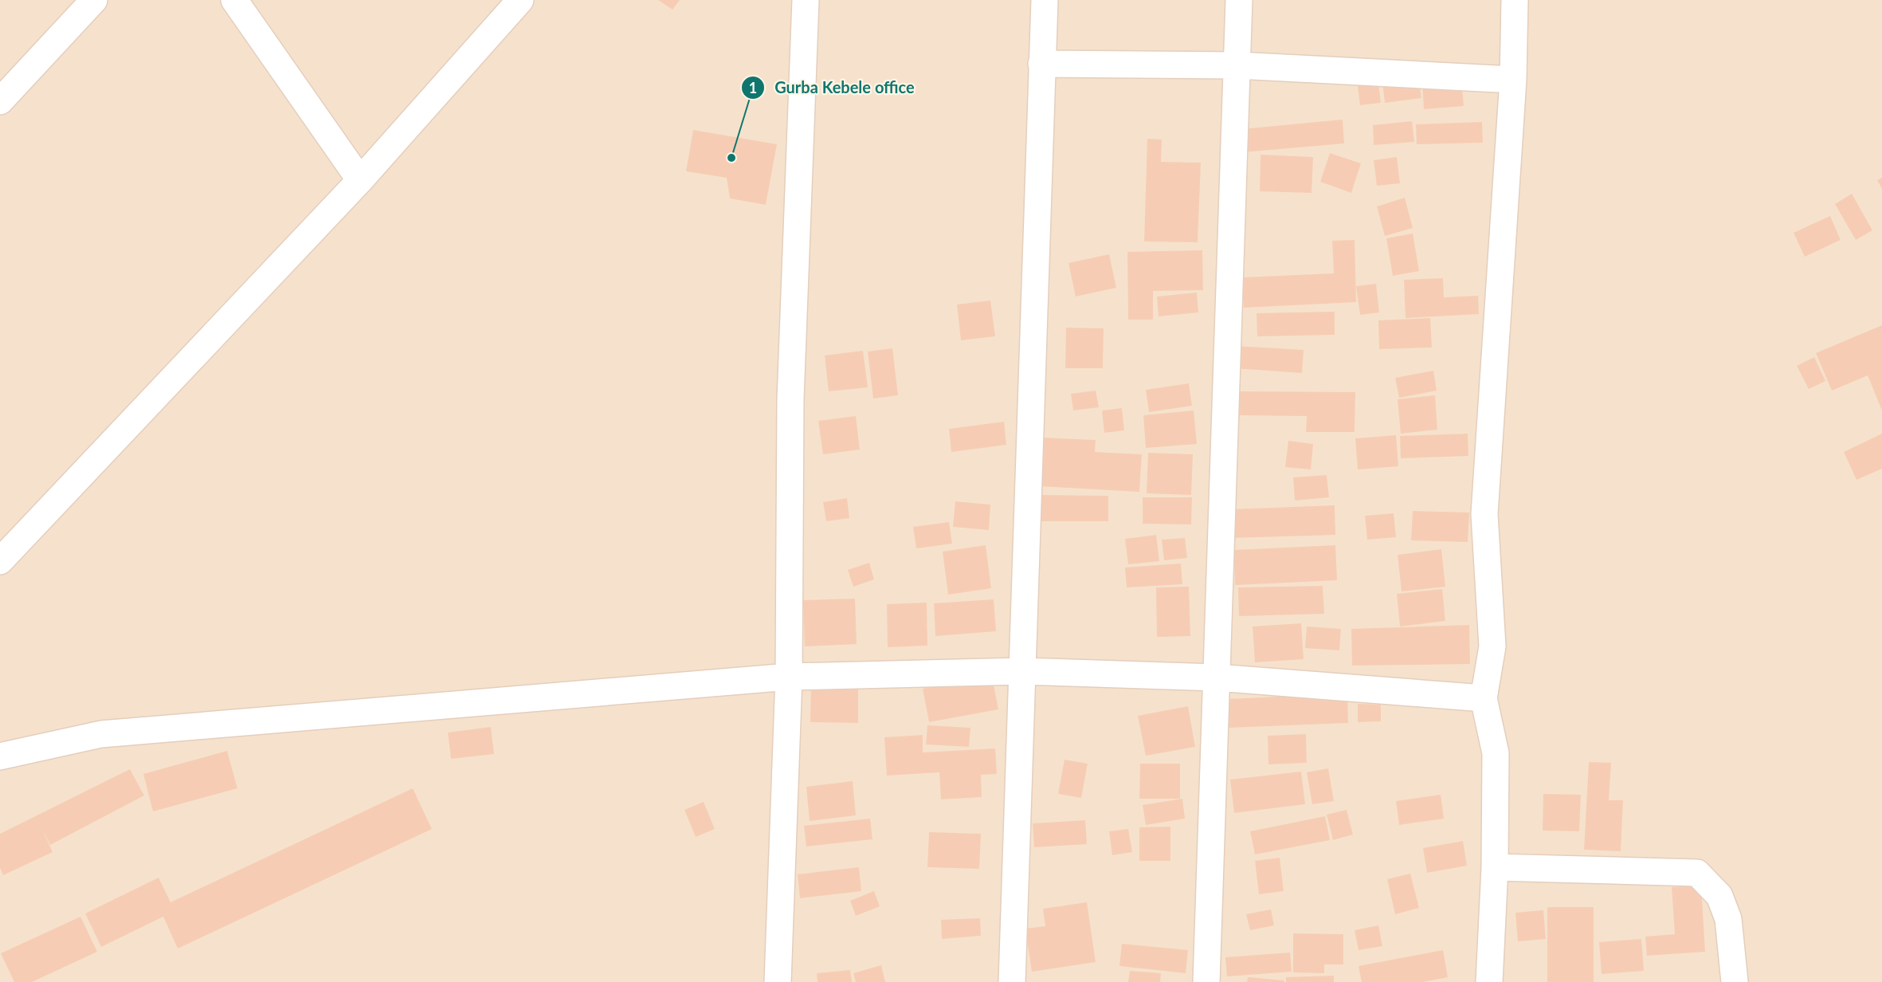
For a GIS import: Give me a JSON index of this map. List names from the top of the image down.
{
  "places": ["Gurba Kebele office"]
}
